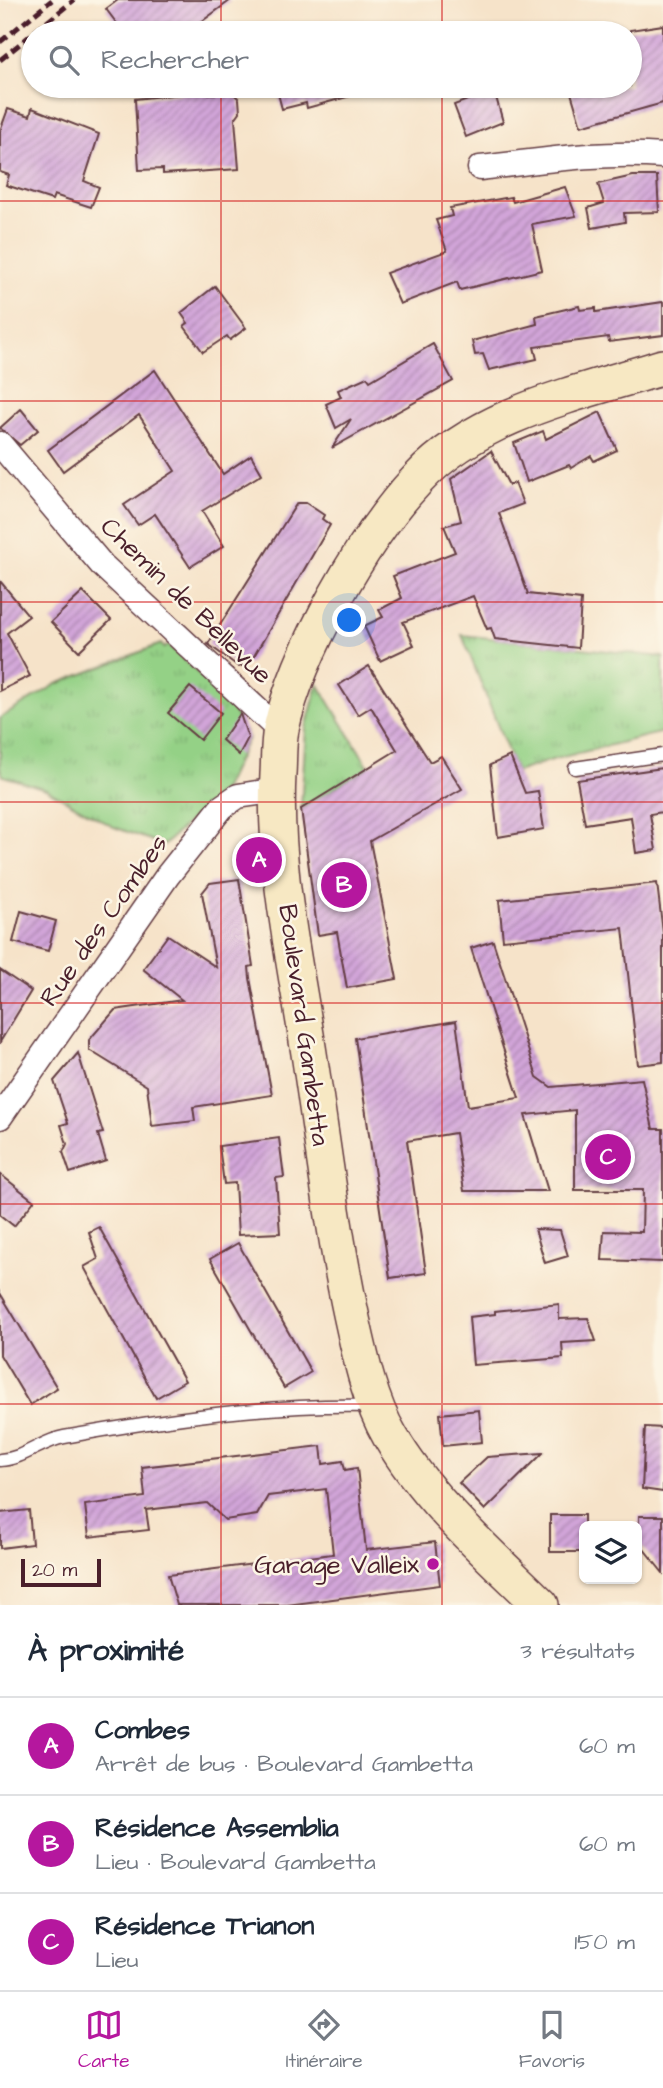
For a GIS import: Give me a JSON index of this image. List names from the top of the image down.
{
  "streets": {
    "main road": ["Boulevard Gambetta"],
    "street": ["Chemin de Bellevue", "Rue des Combes"]
  },
  "crossings": [
    ["Chemin de Bellevue", "Boulevard Gambetta"],
    ["Rue des Combes", "Boulevard Gambetta"]
  ],
  "places": ["Garage Valleix"],
  "scale_bar": "20 m",
  "page": {
    "search": "Rechercher",
    "pins": ["A", "B", "C"],
    "scale": "20 m",
    "heading": ["À proximité", "3 résultats"],
    "list": [
      {
        "mark": "A",
        "name": "Combes",
        "note": "Arrêt de bus · Boulevard Gambetta",
        "value": "60 m"
      },
      {
        "mark": "B",
        "name": "Résidence Assemblia",
        "note": "Lieu · Boulevard Gambetta",
        "value": "60 m"
      },
      {
        "mark": "C",
        "name": "Résidence Trianon",
        "note": "Lieu",
        "value": "150 m"
      }
    ],
    "nav": ["Carte", "Itinéraire", "Favoris"]
  }
}
